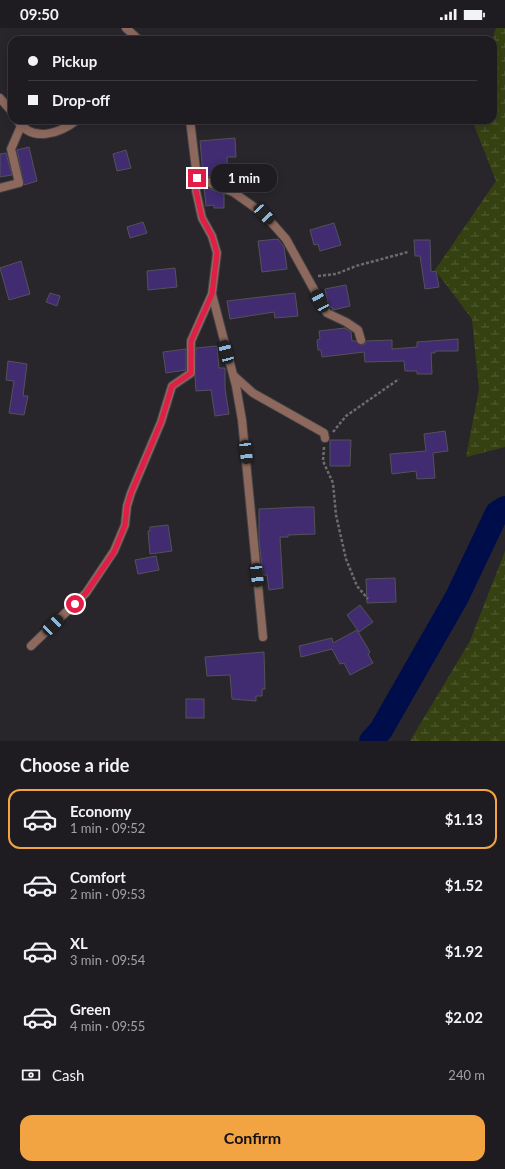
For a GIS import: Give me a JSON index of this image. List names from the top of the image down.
{
  "page": {
    "status": "09:50",
    "banner": ["Pickup", "Drop-off"],
    "bubble": "1 min",
    "heading": "Choose a ride",
    "list": [
      {
        "name": "Economy",
        "note": "1 min · 09:52",
        "value": "$1.13"
      },
      {
        "name": "Comfort",
        "note": "2 min · 09:53",
        "value": "$1.52"
      },
      {
        "name": "XL",
        "note": "3 min · 09:54",
        "value": "$1.92"
      },
      {
        "name": "Green",
        "note": "4 min · 09:55",
        "value": "$2.02"
      }
    ],
    "pay": ["Cash", "240 m"],
    "buttons": "Confirm"
  }
}
